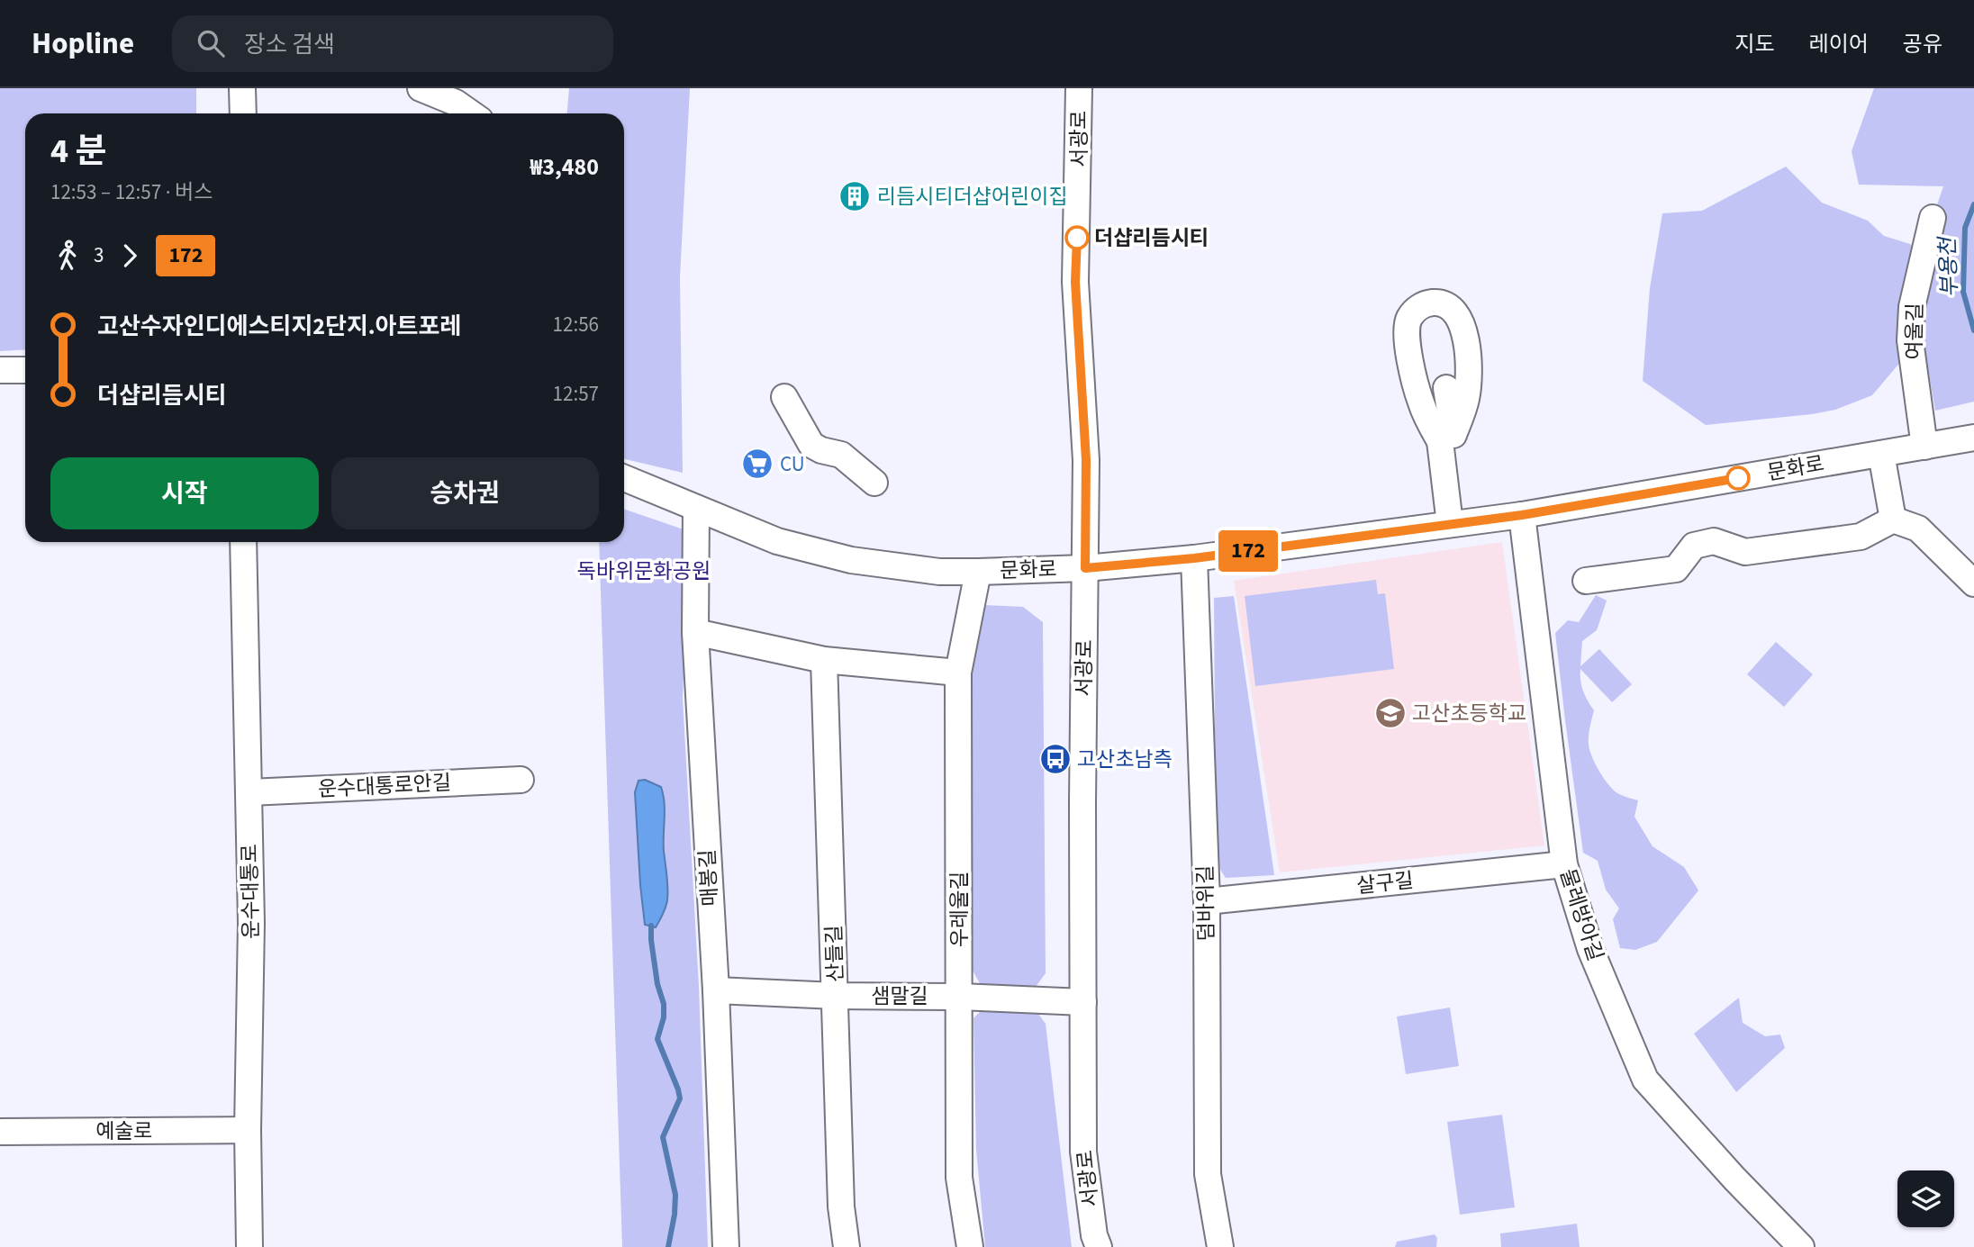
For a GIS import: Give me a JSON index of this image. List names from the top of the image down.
{
  "streets": {
    "street": [
      "서광로",
      "여울길",
      "문화로",
      "운수대통로안길",
      "매봉길",
      "살구길",
      "운수대통로",
      "덤바위길",
      "우레울길",
      "물레방아길",
      "산들길",
      "샘말길",
      "예술로"
    ]
  },
  "crossings": [
    ["서광로", "문화로"],
    ["서광로", "샘말길"],
    ["여울길", "문화로"],
    ["문화로", "매봉길"],
    ["문화로", "덤바위길"],
    ["문화로", "우레울길"],
    ["문화로", "물레방아길"],
    ["운수대통로안길", "운수대통로"],
    ["매봉길", "샘말길"],
    ["살구길", "덤바위길"],
    ["살구길", "물레방아길"],
    ["운수대통로", "예술로"],
    ["우레울길", "샘말길"],
    ["산들길", "샘말길"]
  ],
  "water": ["부용천"],
  "parks": ["독바위문화공원"],
  "places": {
    "building": ["리듬시티더샵어린이집"],
    "other": ["더샵리듬시티"],
    "supermarket": ["CU"],
    "school or university": ["고산초등학교"],
    "bus stop": ["고산초남측"]
  },
  "lines": ["bus line 172"],
  "page": {
    "header": "Hopline",
    "search": "장소 검색",
    "nav": ["지도", "레이어", "공유"],
    "on_map": "172",
    "heading": ["4 분", "12:53 – 12:57 · 버스", "₩3,480"],
    "legs": ["3", "172"],
    "list": [
      {
        "name": "고산수자인디에스티지2단지.아트포레",
        "value": "12:56"
      },
      {
        "name": "더샵리듬시티",
        "value": "12:57"
      }
    ],
    "buttons": ["시작", "승차권"]
  }
}
